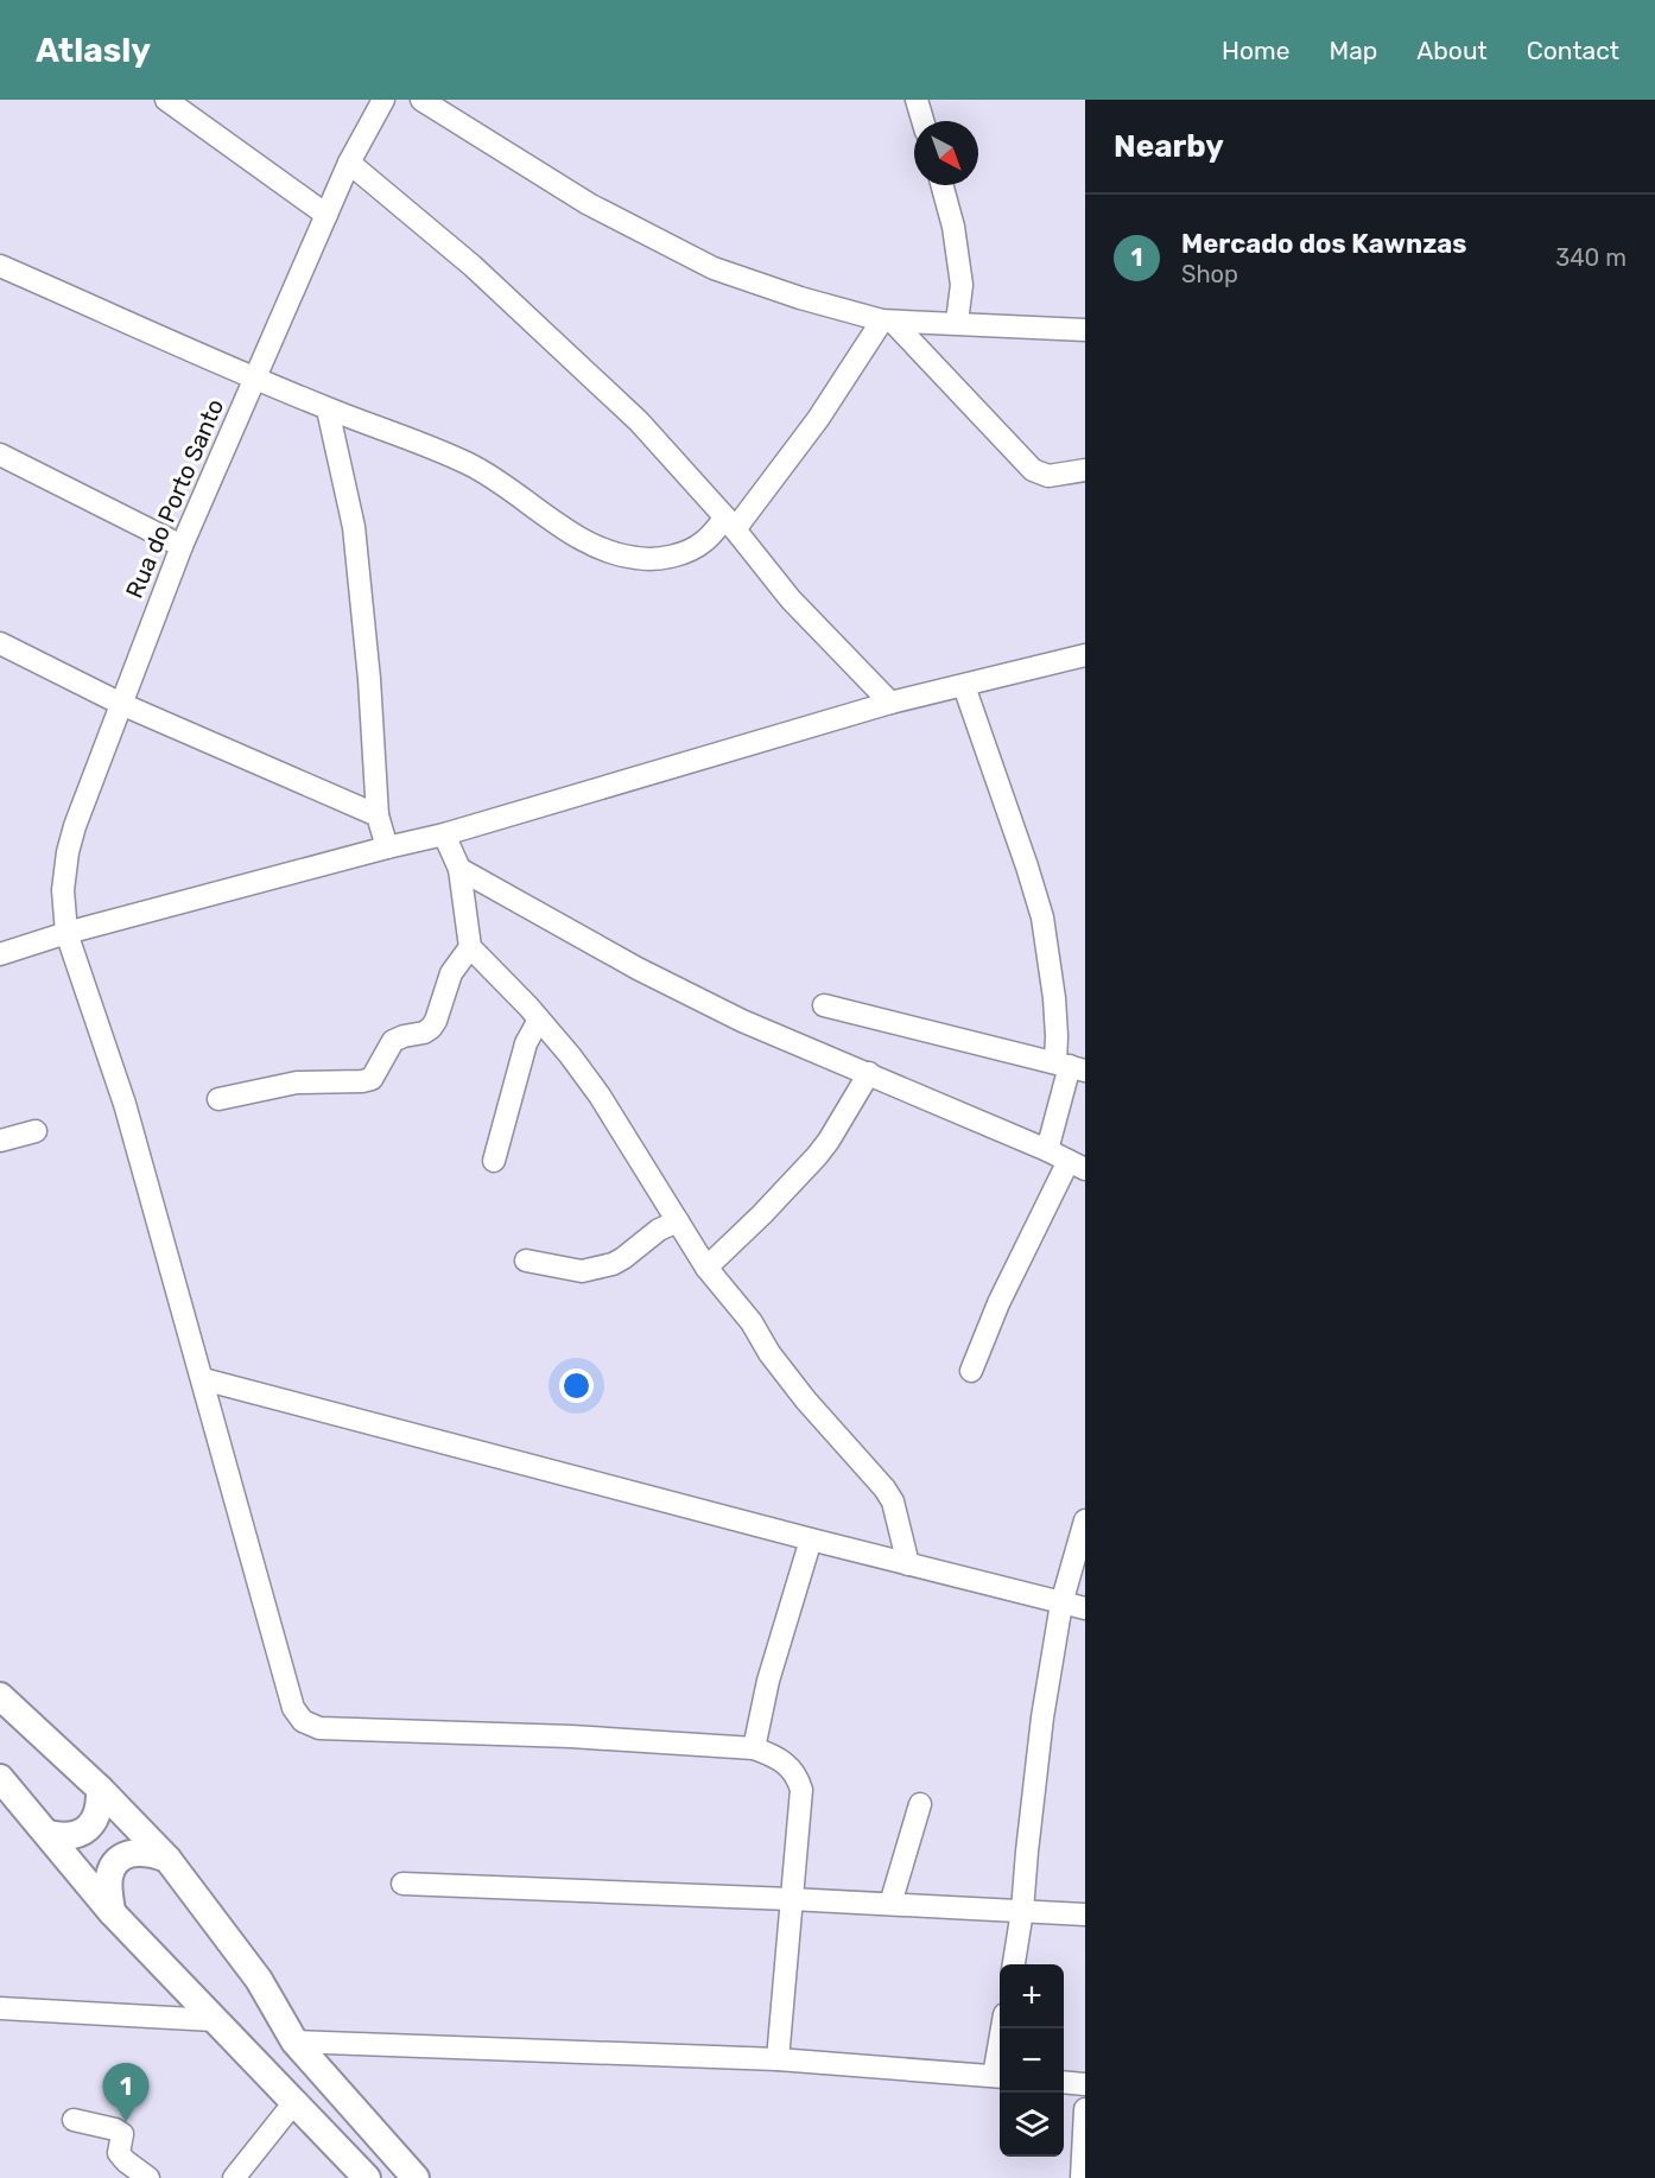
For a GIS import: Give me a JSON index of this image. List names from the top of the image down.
{
  "streets": {
    "street": ["Rua do Porto Santo"]
  },
  "north": "bottom right",
  "page": {
    "header": "Atlasly",
    "nav": [
      "Home",
      "Map",
      "About",
      "Contact"
    ],
    "heading": "Nearby",
    "list": [
      {
        "mark": "1",
        "name": "Mercado dos Kawnzas",
        "note": "Shop",
        "value": "340 m"
      }
    ],
    "map_buttons": ["+", "−"],
    "pins": "1"
  }
}
